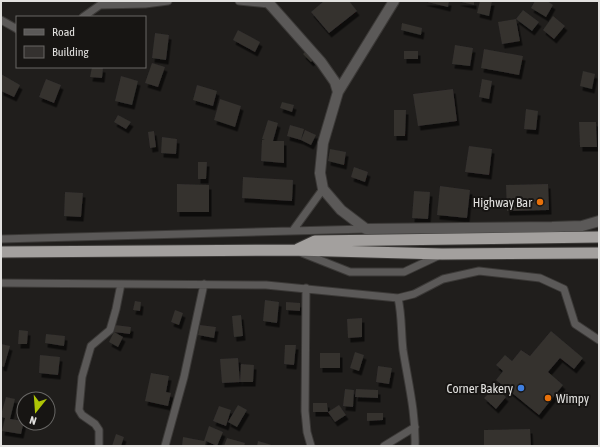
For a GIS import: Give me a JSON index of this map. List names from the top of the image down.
{
  "places": ["Highway Bar", "Corner Bakery", "Wimpy"],
  "legend": ["Road", "Building"],
  "north": "bottom"
}
